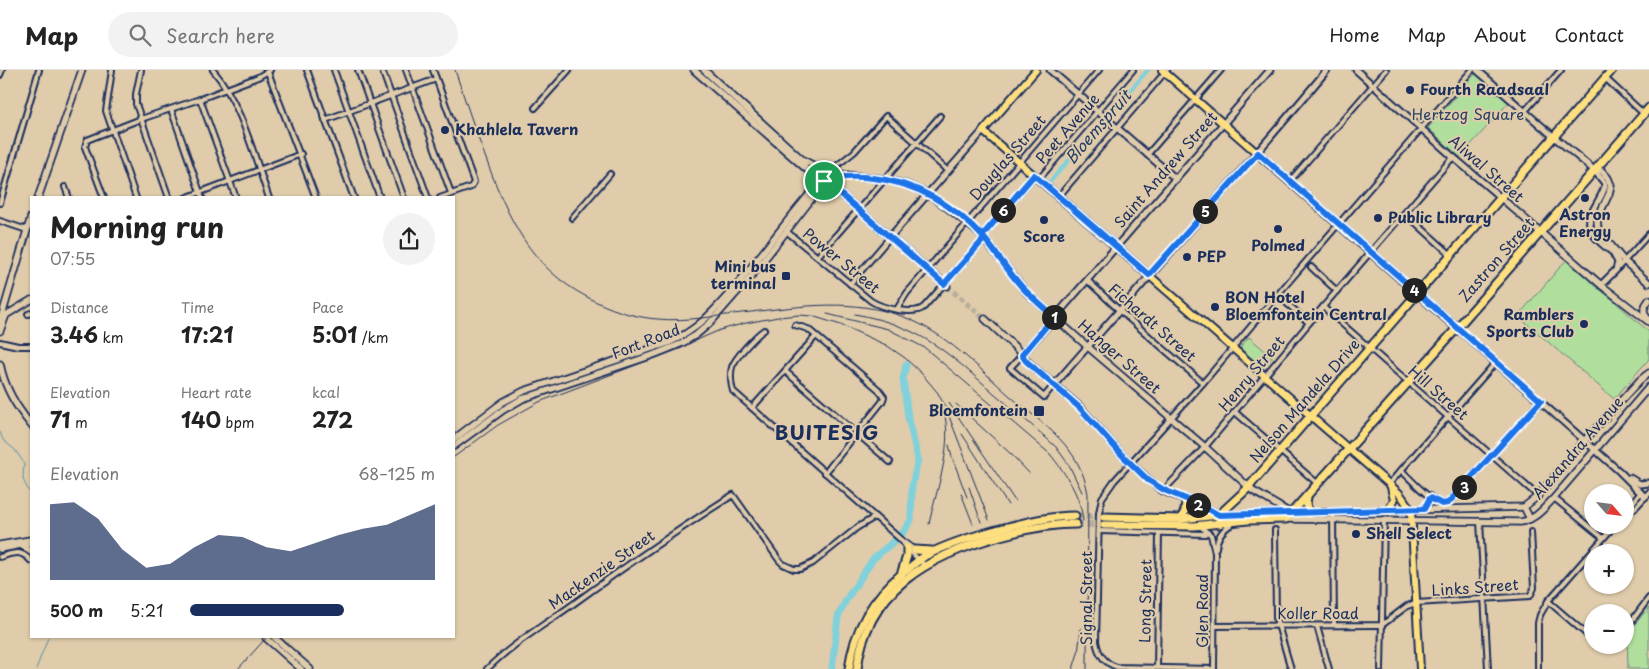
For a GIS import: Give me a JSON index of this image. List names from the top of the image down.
{
  "streets": {
    "highway": ["Zastron Street", "Nelson Mandela Drive", "Alexandra Avenue"],
    "main road": ["Aliwal Street", "Fort Road", "Hanger Street"],
    "street": [
      "Peet Avenue",
      "Douglas Street",
      "Saint Andrew Street",
      "Power Street",
      "Fichardt Street",
      "Henry Street",
      "Hill Street",
      "Mackenzie Street",
      "Links Street",
      "Signal Street",
      "Long Street",
      "Glen Road",
      "Koller Road"
    ]
  },
  "crossings": [
    ["Peet Avenue", "Power Street"],
    ["Peet Avenue", "Hanger Street"],
    ["Douglas Street", "Power Street"],
    ["Douglas Street", "Hanger Street"],
    ["Aliwal Street", "Zastron Street"],
    ["Aliwal Street", "Henry Street"],
    ["Aliwal Street", "Nelson Mandela Drive"],
    ["Aliwal Street", "Signal Street"],
    ["Saint Andrew Street", "Fichardt Street"],
    ["Saint Andrew Street", "Hanger Street"],
    ["Zastron Street", "Hanger Street"],
    ["Zastron Street", "Hill Street"],
    ["Zastron Street", "Alexandra Avenue"],
    ["Power Street", "Fort Road"],
    ["Fichardt Street", "Signal Street"],
    ["Hanger Street", "Henry Street"],
    ["Hanger Street", "Nelson Mandela Drive"],
    ["Hanger Street", "Alexandra Avenue"],
    ["Hanger Street", "Signal Street"],
    ["Henry Street", "Hill Street"],
    ["Hill Street", "Nelson Mandela Drive"],
    ["Hill Street", "Alexandra Avenue"],
    ["Nelson Mandela Drive", "Alexandra Avenue"],
    ["Alexandra Avenue", "Glen Road"],
    ["Signal Street", "Long Street"],
    ["Signal Street", "Glen Road"],
    ["Glen Road", "Koller Road"]
  ],
  "districts": ["BUITESIG"],
  "water": ["Bloemspruit"],
  "parks": ["Hertzog Square"],
  "places": {
    "other": [
      "Fourth Raadsaal",
      "Khahlela Tavern",
      "Astron Energy",
      "Public Library",
      "Score",
      "Polmed",
      "PEP",
      "BON Hotel Bloemfontein Central",
      "Ramblers Sports Club",
      "Shell Select"
    ],
    "transit": ["Mini bus terminal", "Bloemfontein"]
  },
  "north": "bottom right",
  "page": {
    "header": "Map",
    "search": "Search here",
    "nav": [
      "Home",
      "Map",
      "About",
      "Contact"
    ],
    "heading": ["Morning run", "07:55"],
    "pins": [
      "6",
      "5",
      "4",
      "1",
      "3",
      "2"
    ],
    "stats": [
      ["Distance", "3.46 km"],
      ["Time", "17:21"],
      ["Pace", "5:01 /km"],
      ["Elevation", "71 m"],
      ["Heart rate", "140 bpm"],
      ["kcal", "272"]
    ],
    "chart": ["Elevation", "68–125 m"],
    "map_buttons": ["+", "−"],
    "list": [
      {
        "name": "500 m",
        "note": "5:21"
      }
    ]
  }
}
